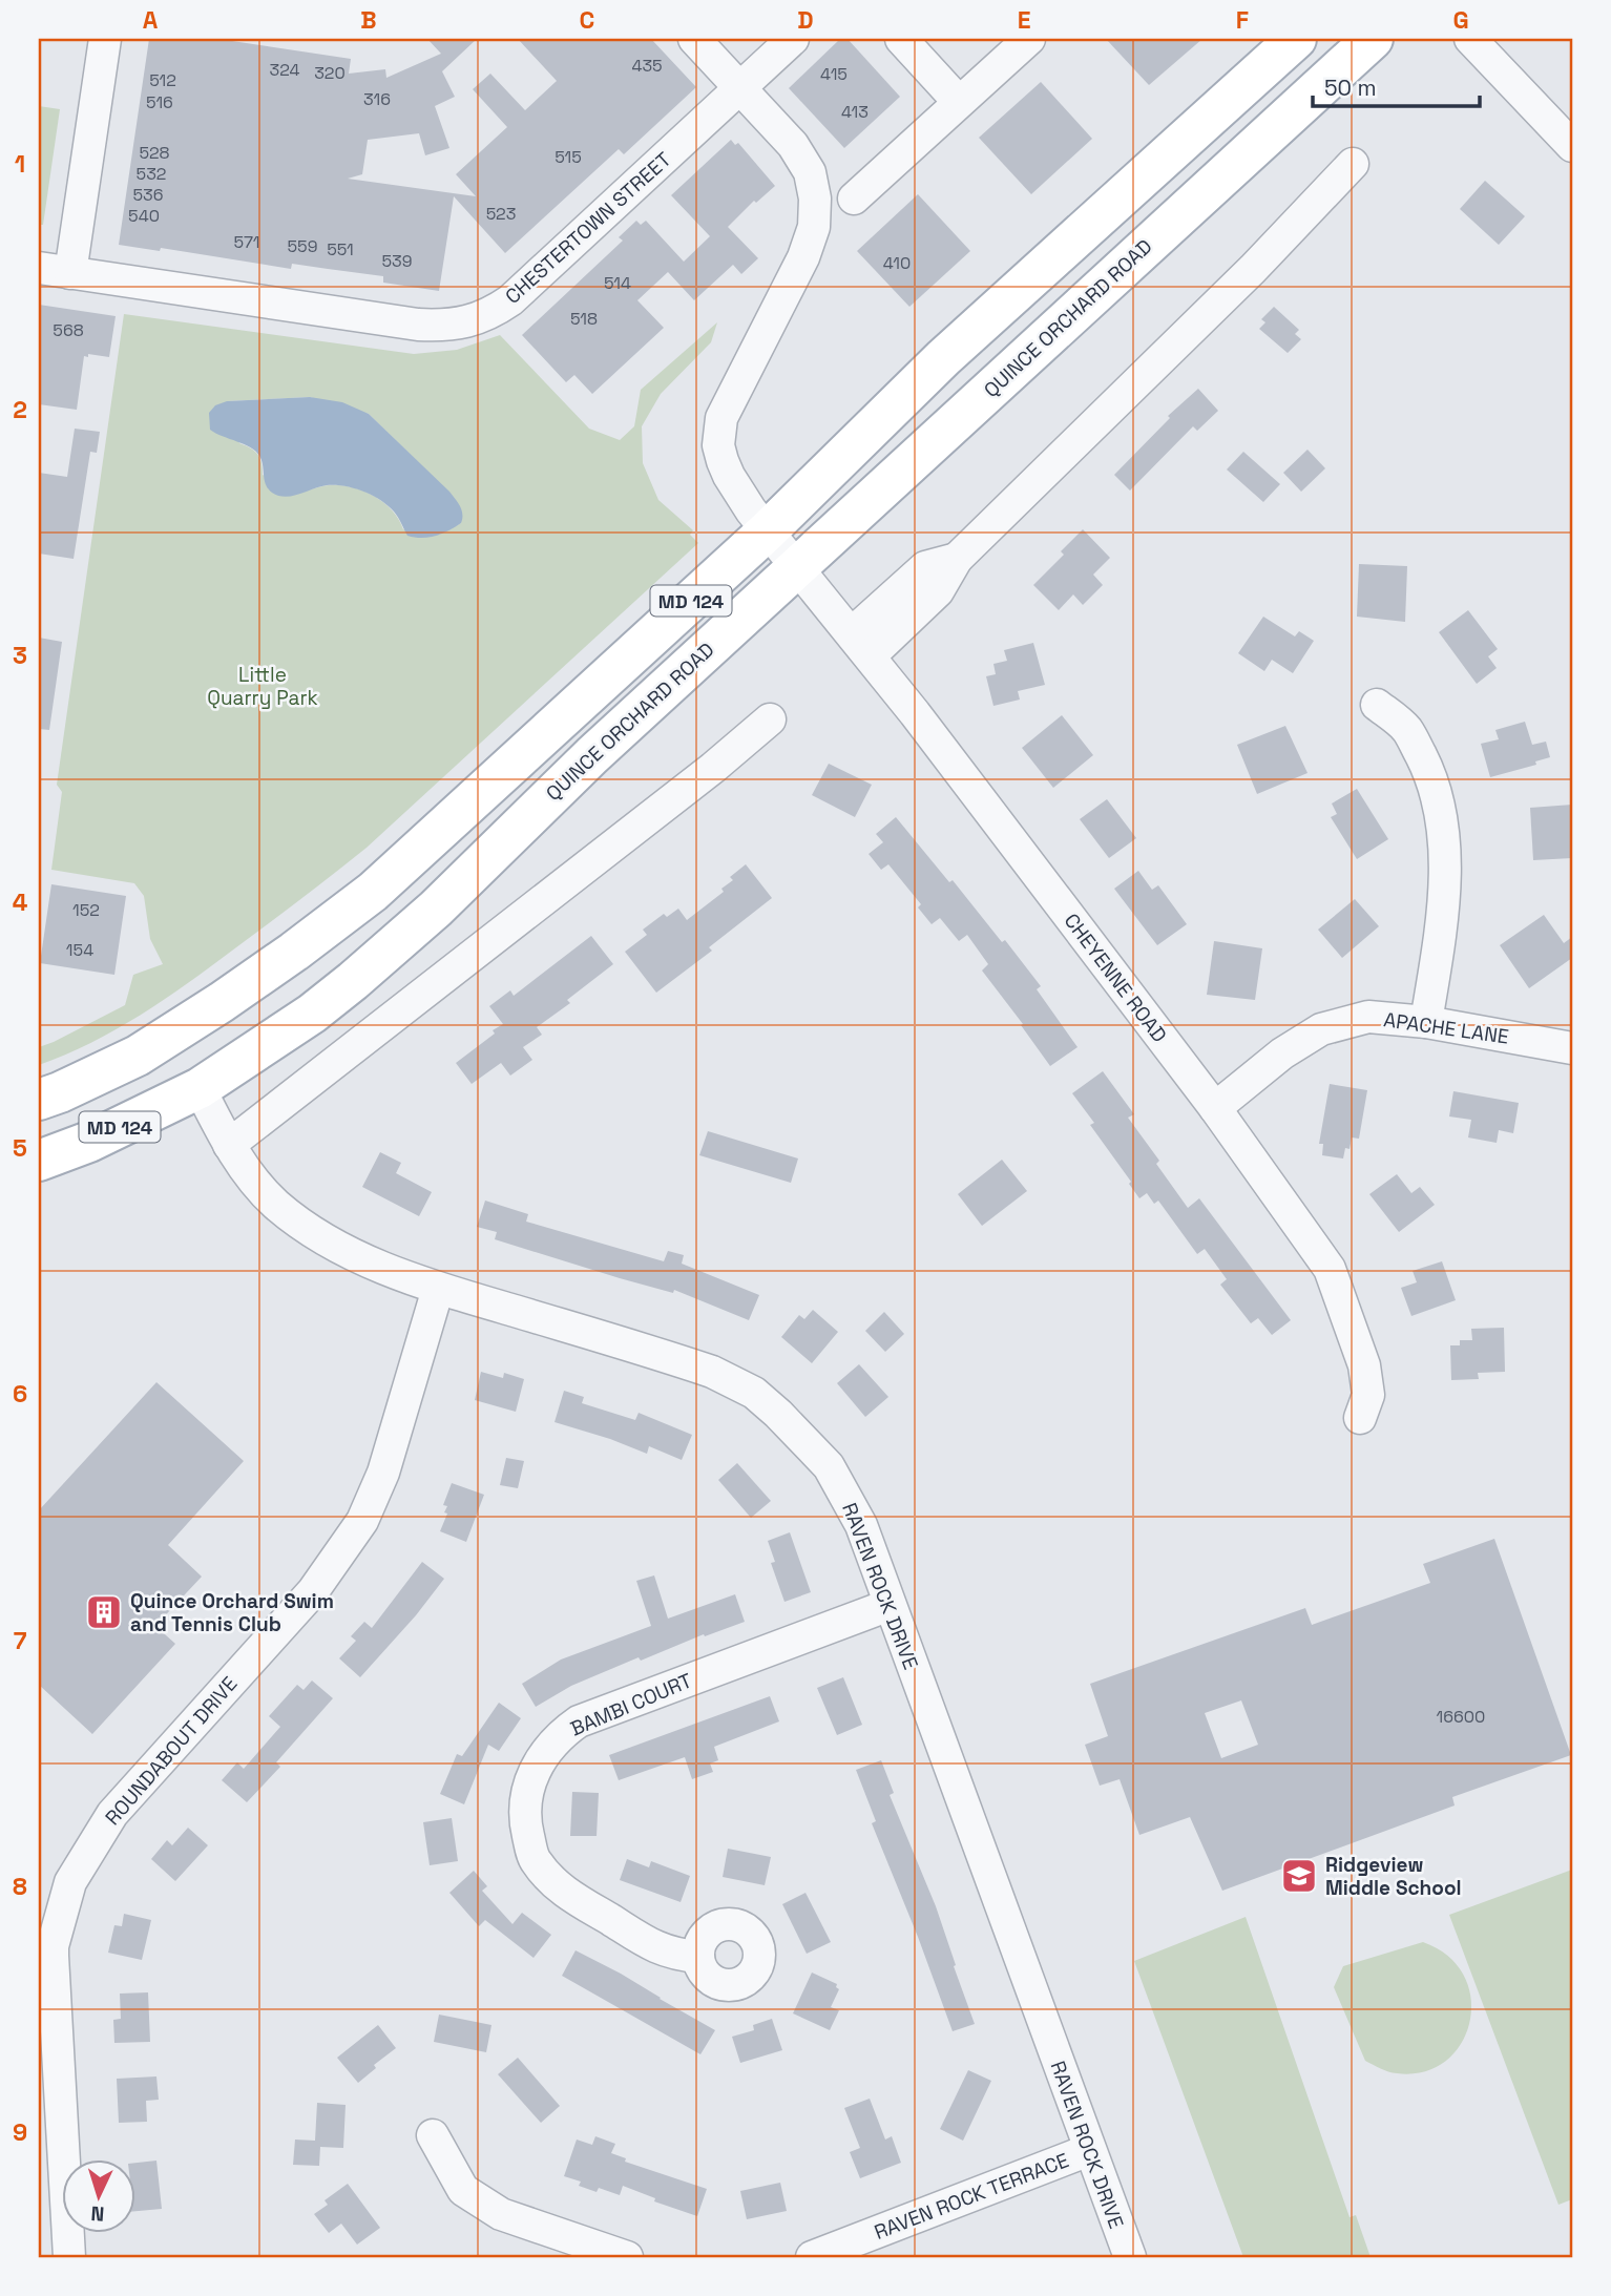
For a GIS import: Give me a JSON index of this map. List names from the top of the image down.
{
  "streets": {
    "main road": ["QUINCE ORCHARD ROAD", "MD 124"],
    "street": [
      "CHESTERTOWN STREET",
      "CHEYENNE ROAD",
      "APACHE LANE",
      "RAVEN ROCK DRIVE",
      "BAMBI COURT",
      "ROUNDABOUT DRIVE",
      "RAVEN ROCK TERRACE"
    ]
  },
  "crossings": [
    ["CHESTERTOWN STREET", "CHEYENNE ROAD"],
    ["QUINCE ORCHARD ROAD", "CHEYENNE ROAD"],
    ["QUINCE ORCHARD ROAD", "RAVEN ROCK DRIVE"],
    ["MD 124", "CHEYENNE ROAD"],
    ["CHEYENNE ROAD", "APACHE LANE"],
    ["RAVEN ROCK DRIVE", "BAMBI COURT"],
    ["RAVEN ROCK DRIVE", "ROUNDABOUT DRIVE"],
    ["RAVEN ROCK DRIVE", "RAVEN ROCK TERRACE"]
  ],
  "parks": ["Little Quarry Park"],
  "places": {
    "building": ["Quince Orchard Swim and Tennis Club"],
    "school or university": ["Ridgeview Middle School"]
  },
  "house_numbers": [
    "435",
    "324",
    "320",
    "415",
    "512",
    "316",
    "516",
    "413",
    "528",
    "515",
    "532",
    "536",
    "523",
    "540",
    "571",
    "559",
    "551",
    "539",
    "410",
    "514",
    "518",
    "568",
    "152",
    "154",
    "16600"
  ],
  "scale_bar": "50 m",
  "north": "bottom",
  "grid": {
    "columns": [
      "A",
      "B",
      "C",
      "D",
      "E",
      "F",
      "G"
    ],
    "rows": [
      "1",
      "2",
      "3",
      "4",
      "5",
      "6",
      "7",
      "8",
      "9"
    ]
  }
}
